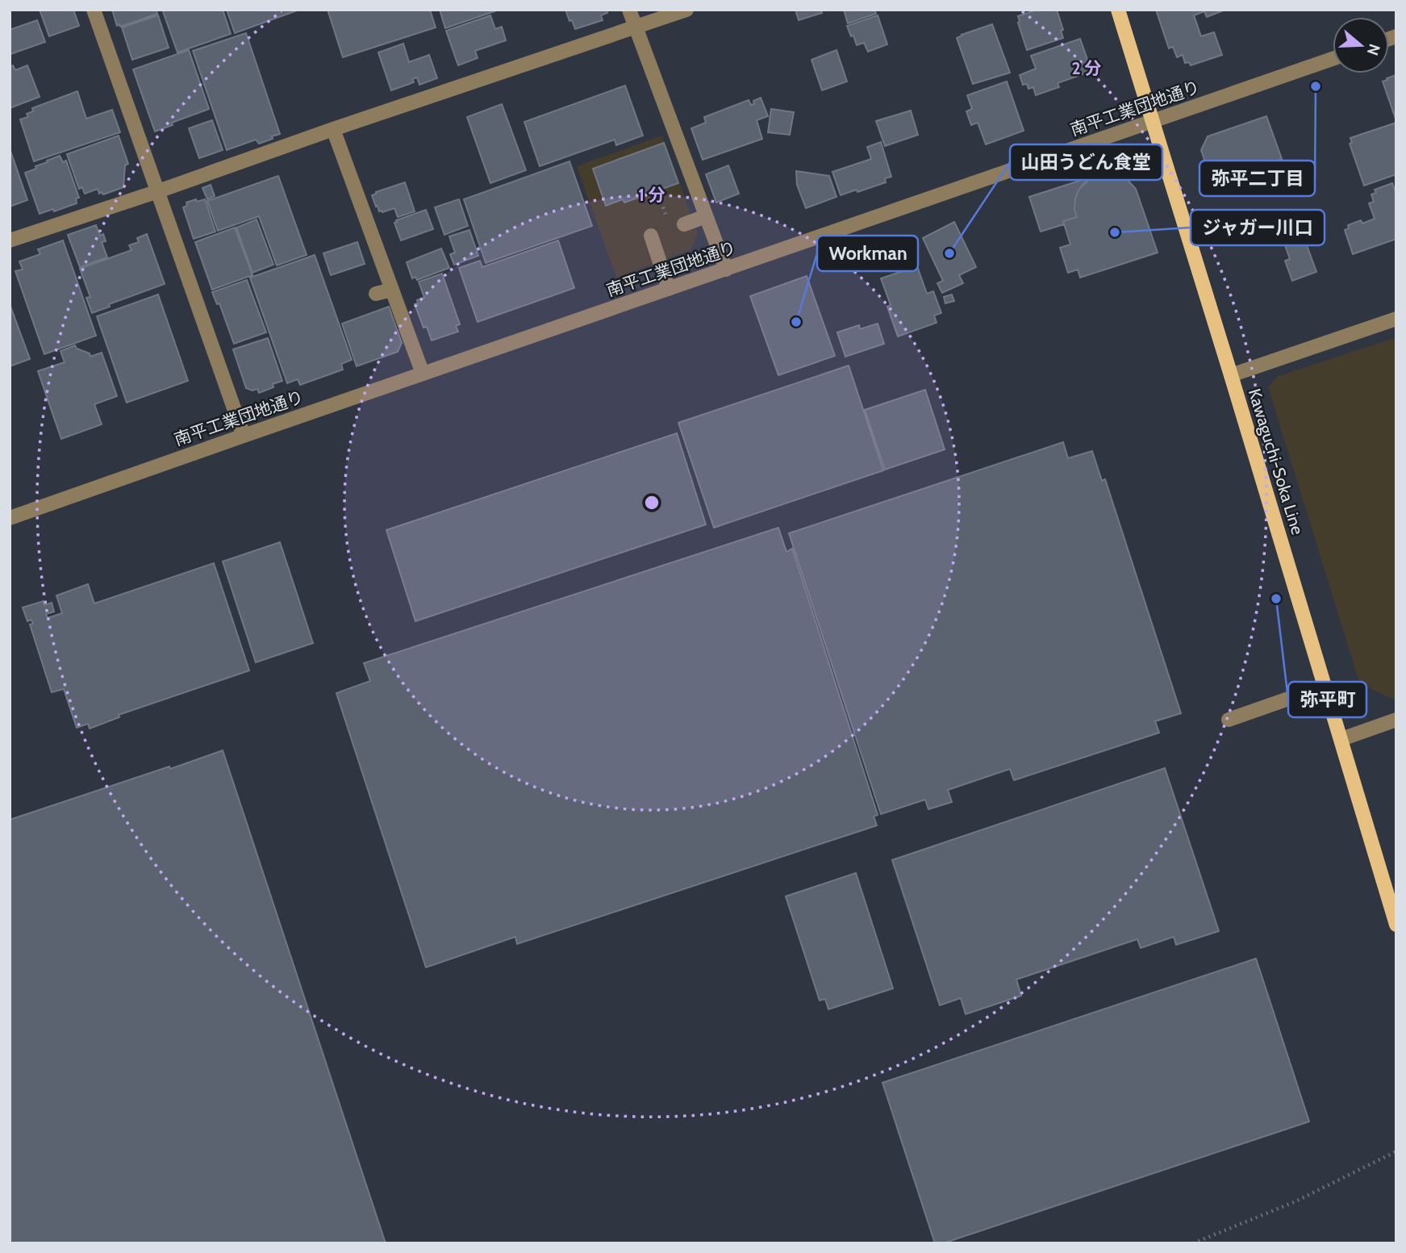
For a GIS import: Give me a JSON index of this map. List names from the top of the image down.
{
  "streets": {
    "main road": ["Kawaguchi-Soka Line"],
    "street": ["南平工業団地通り"]
  },
  "crossings": [
    ["南平工業団地通り", "Kawaguchi-Soka Line"]
  ],
  "places": [
    "弥平二丁目",
    "ジャガー川口",
    "山田うどん食堂",
    "Workman",
    "弥平町"
  ],
  "north": "right",
  "rings": ["2 分", "1 分"]
}
